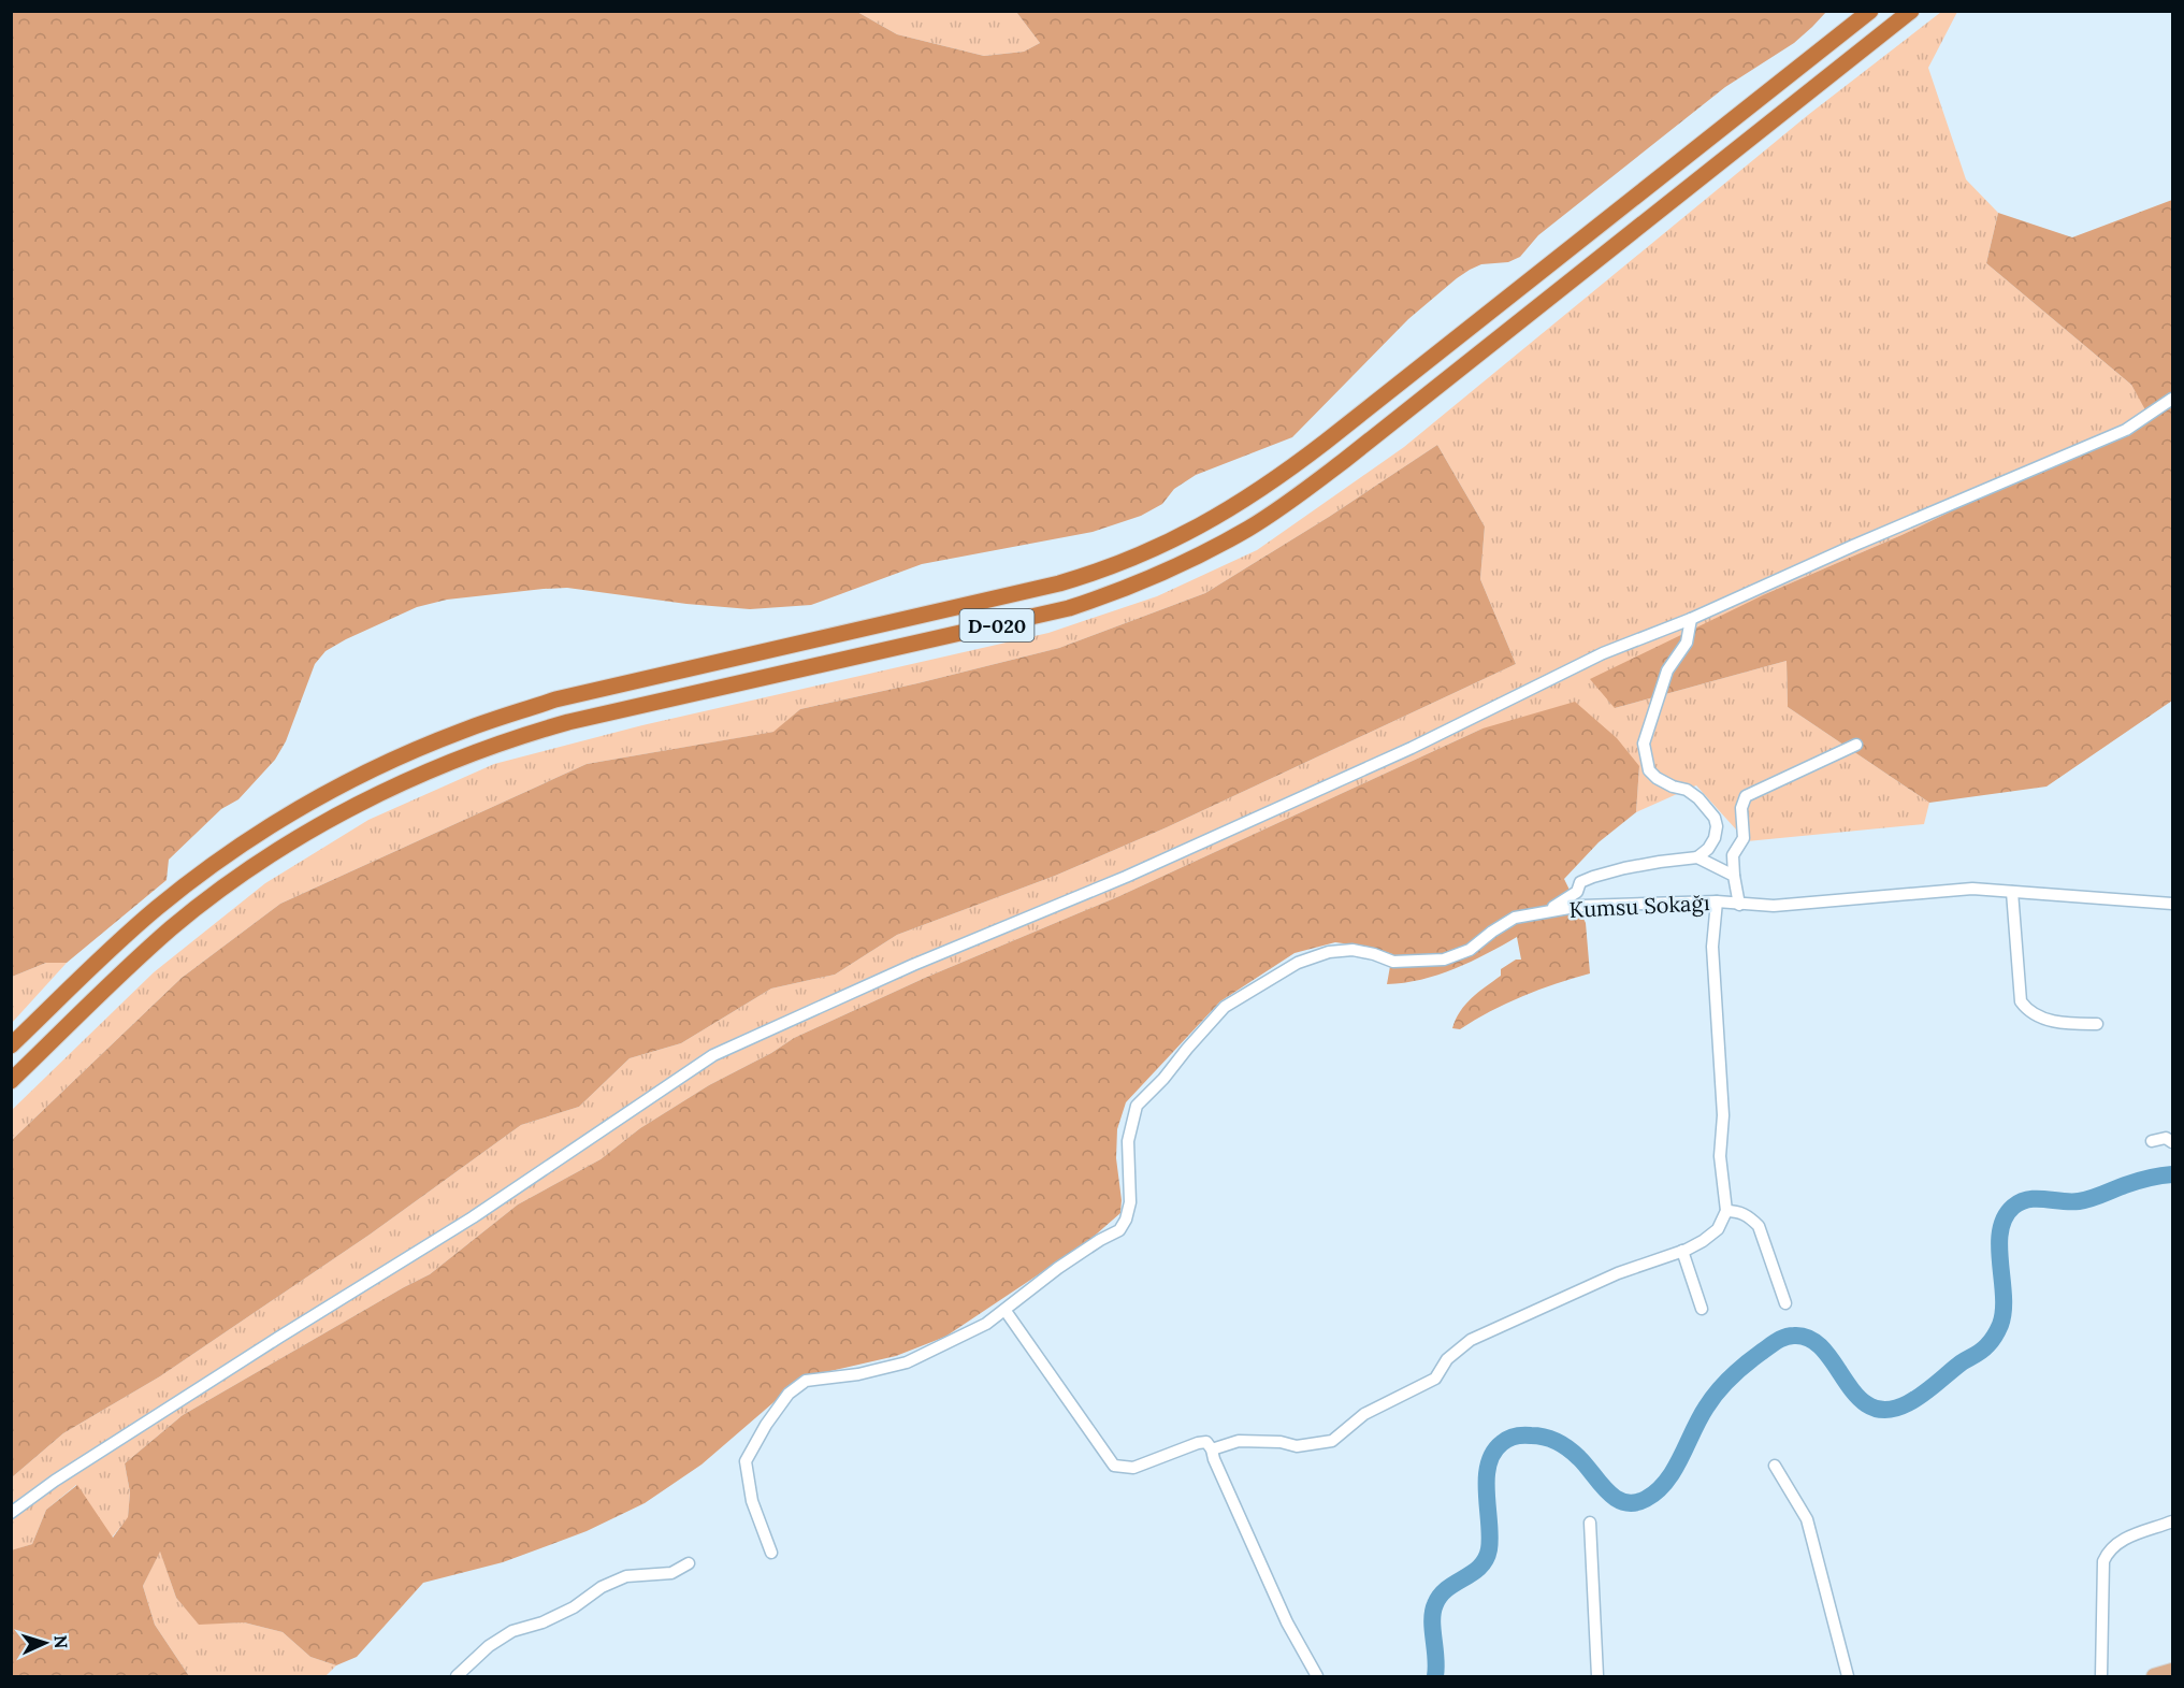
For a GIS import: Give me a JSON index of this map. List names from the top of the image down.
{
  "streets": {
    "highway": ["D-020"],
    "street": ["Kumsu Sokağı"]
  },
  "north": "right"
}
